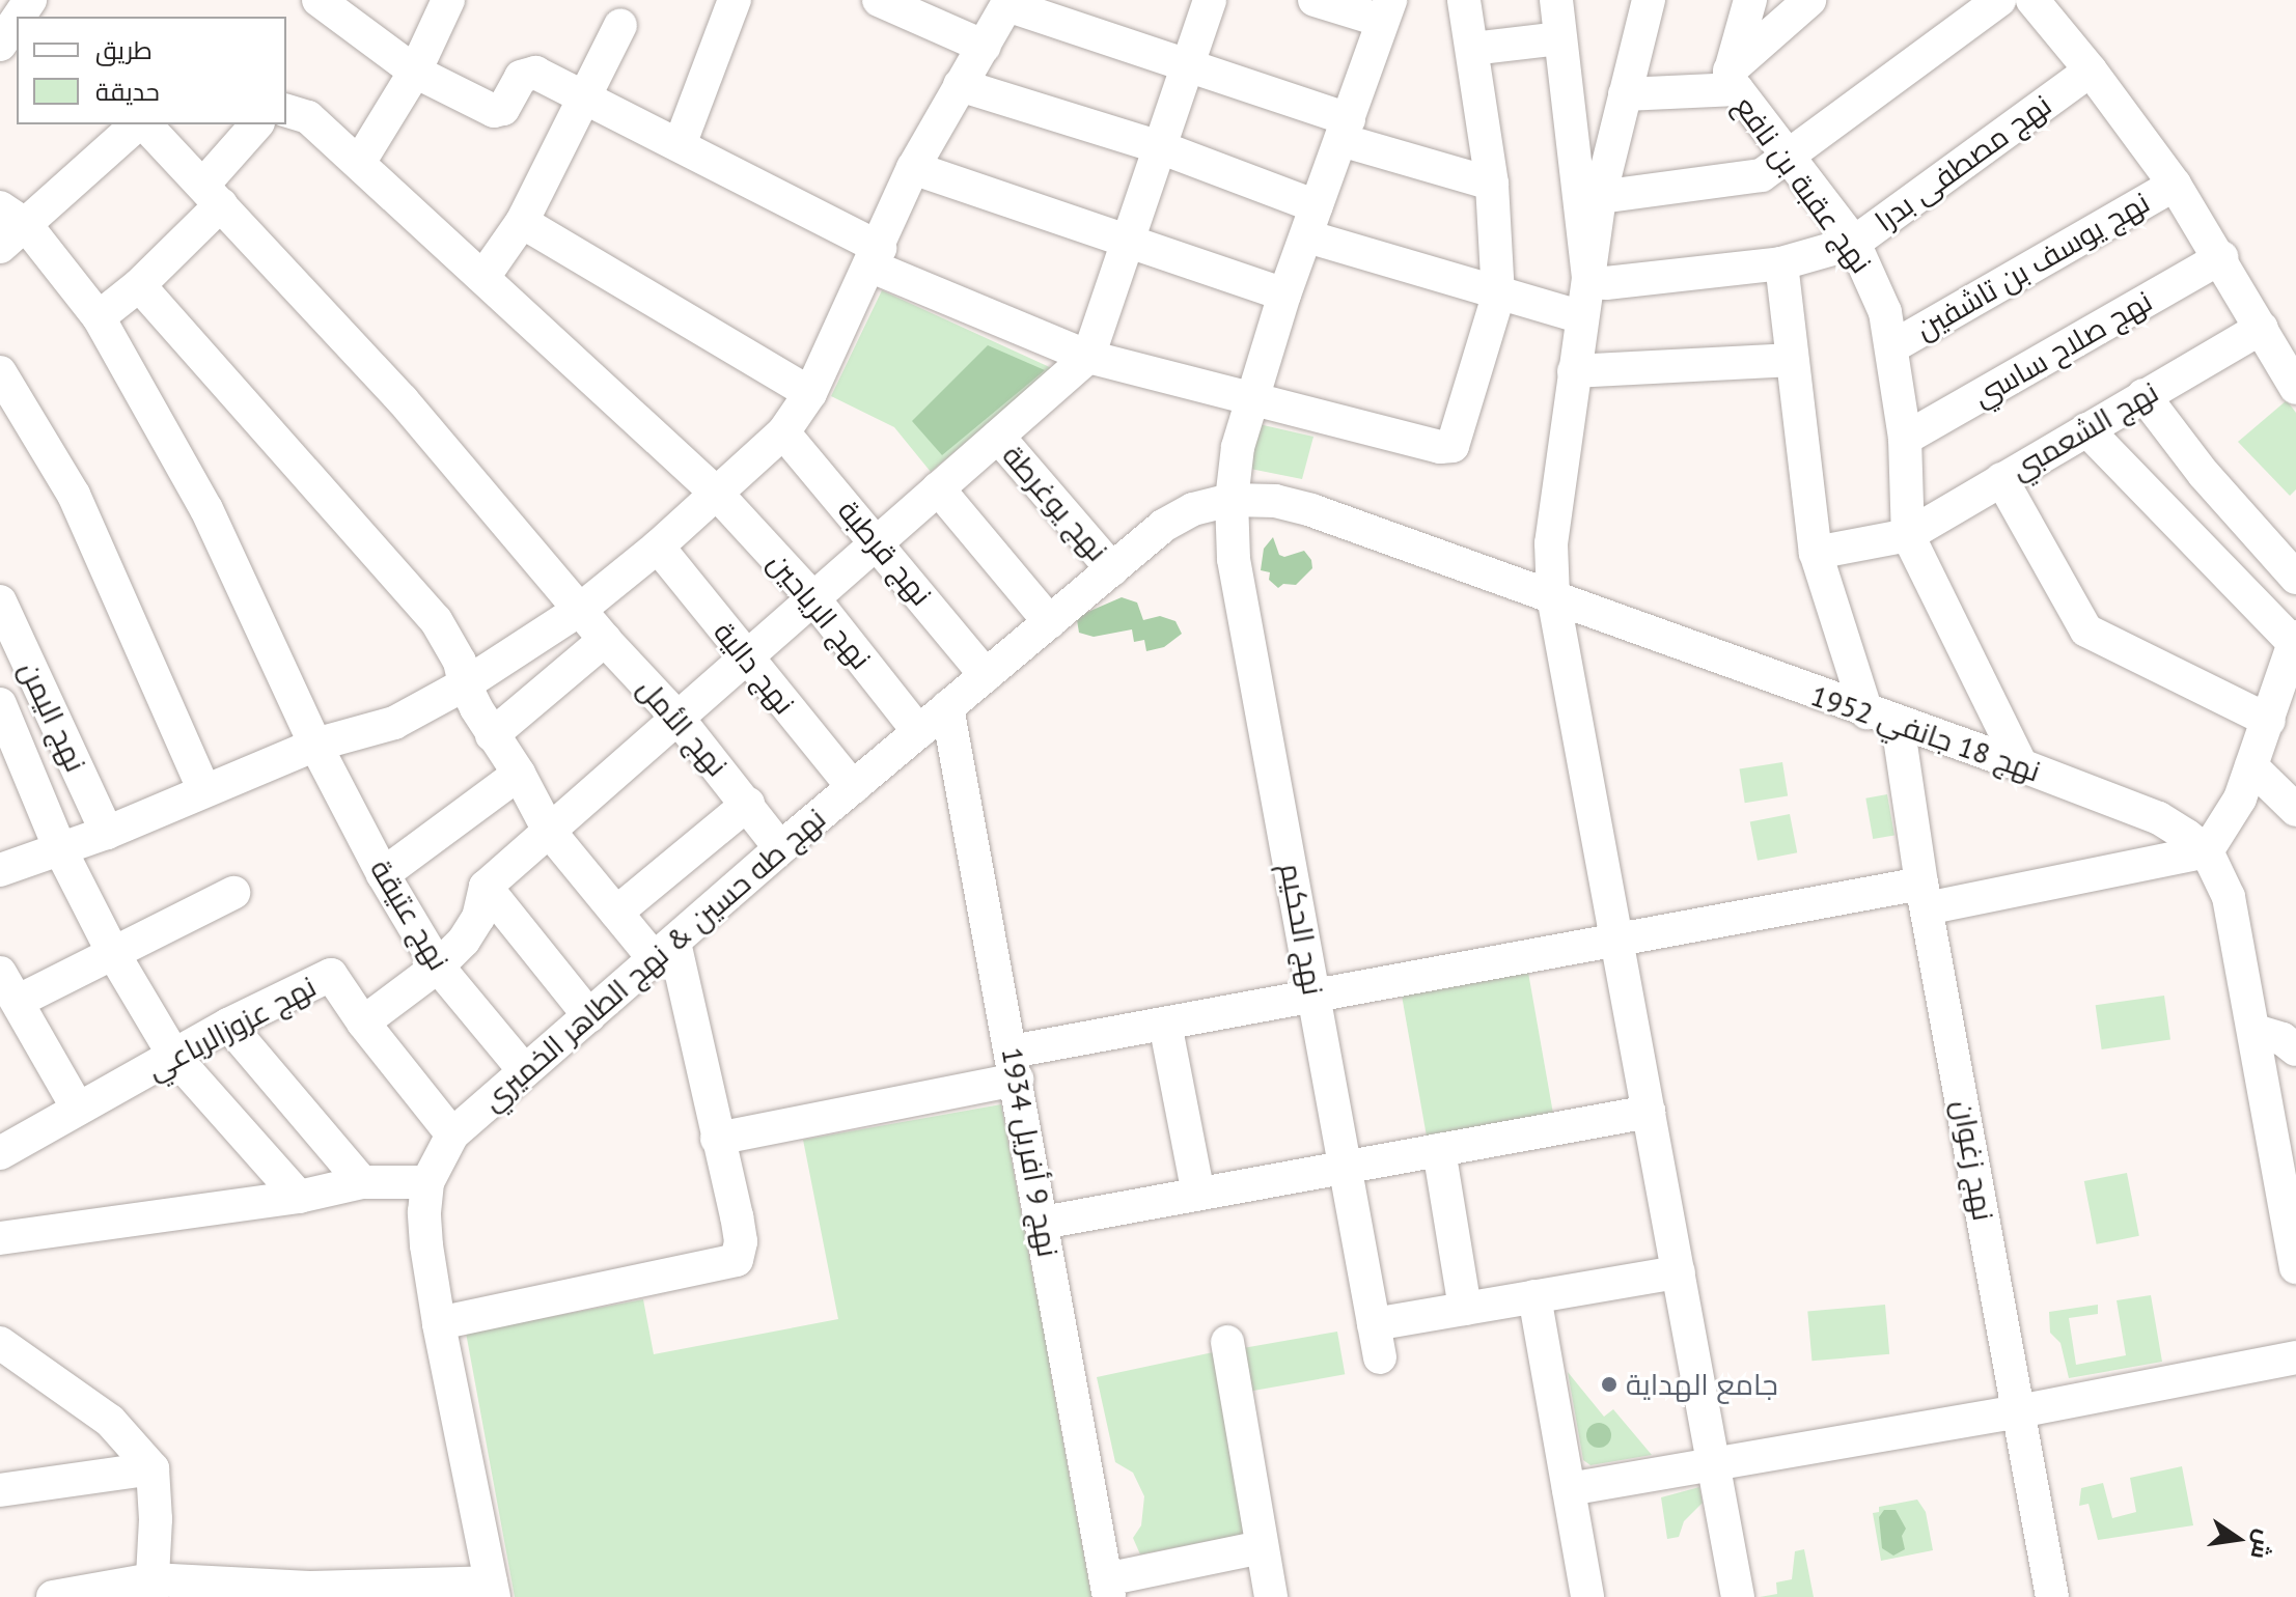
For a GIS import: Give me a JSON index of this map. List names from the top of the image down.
{
  "streets": {
    "street": [
      "نهج مصطفى بدرا",
      "نهج عقبة بن نافع",
      "نهج يوسف بن تاشفين",
      "نهج صلاح ساسي",
      "نهج الشعمبي",
      "نهج يوغرطة",
      "نهج قرطبة",
      "نهج الرياحين",
      "نهج دالية",
      "نهج اليمن",
      "نهج الأمل",
      "نهج 18 جانفي 1952",
      "نهج عتيقة",
      "نهج الحكيم",
      "نهج طه حسين & نهج الطاهر الخميري",
      "نهج عزوزالرباعي",
      "نهج 9 أفريل 1934",
      "نهج زغوان"
    ]
  },
  "crossings": [
    ["نهج مصطفى بدرا", "نهج عقبة بن نافع"],
    ["نهج عقبة بن نافع", "نهج يوسف بن تاشفين"],
    ["نهج عقبة بن نافع", "نهج صلاح ساسي"],
    ["نهج عقبة بن نافع", "نهج الشعمبي"],
    ["نهج يوغرطة", "نهج طه حسين & نهج الطاهر الخميري"],
    ["نهج قرطبة", "نهج طه حسين & نهج الطاهر الخميري"],
    ["نهج الرياحين", "نهج طه حسين & نهج الطاهر الخميري"],
    ["نهج دالية", "نهج طه حسين & نهج الطاهر الخميري"],
    ["نهج الأمل", "نهج طه حسين & نهج الطاهر الخميري"],
    ["نهج 18 جانفي 1952", "نهج الحكيم"],
    ["نهج 18 جانفي 1952", "نهج طه حسين & نهج الطاهر الخميري"],
    ["نهج 18 جانفي 1952", "نهج زغوان"],
    ["نهج عتيقة", "نهج طه حسين & نهج الطاهر الخميري"],
    ["نهج الحكيم", "نهج طه حسين & نهج الطاهر الخميري"],
    ["نهج طه حسين & نهج الطاهر الخميري", "نهج عزوزالرباعي"],
    ["نهج طه حسين & نهج الطاهر الخميري", "نهج 9 أفريل 1934"]
  ],
  "places": ["جامع الهداية"],
  "legend": ["طريق", "حديقة"],
  "north": "right"
}
